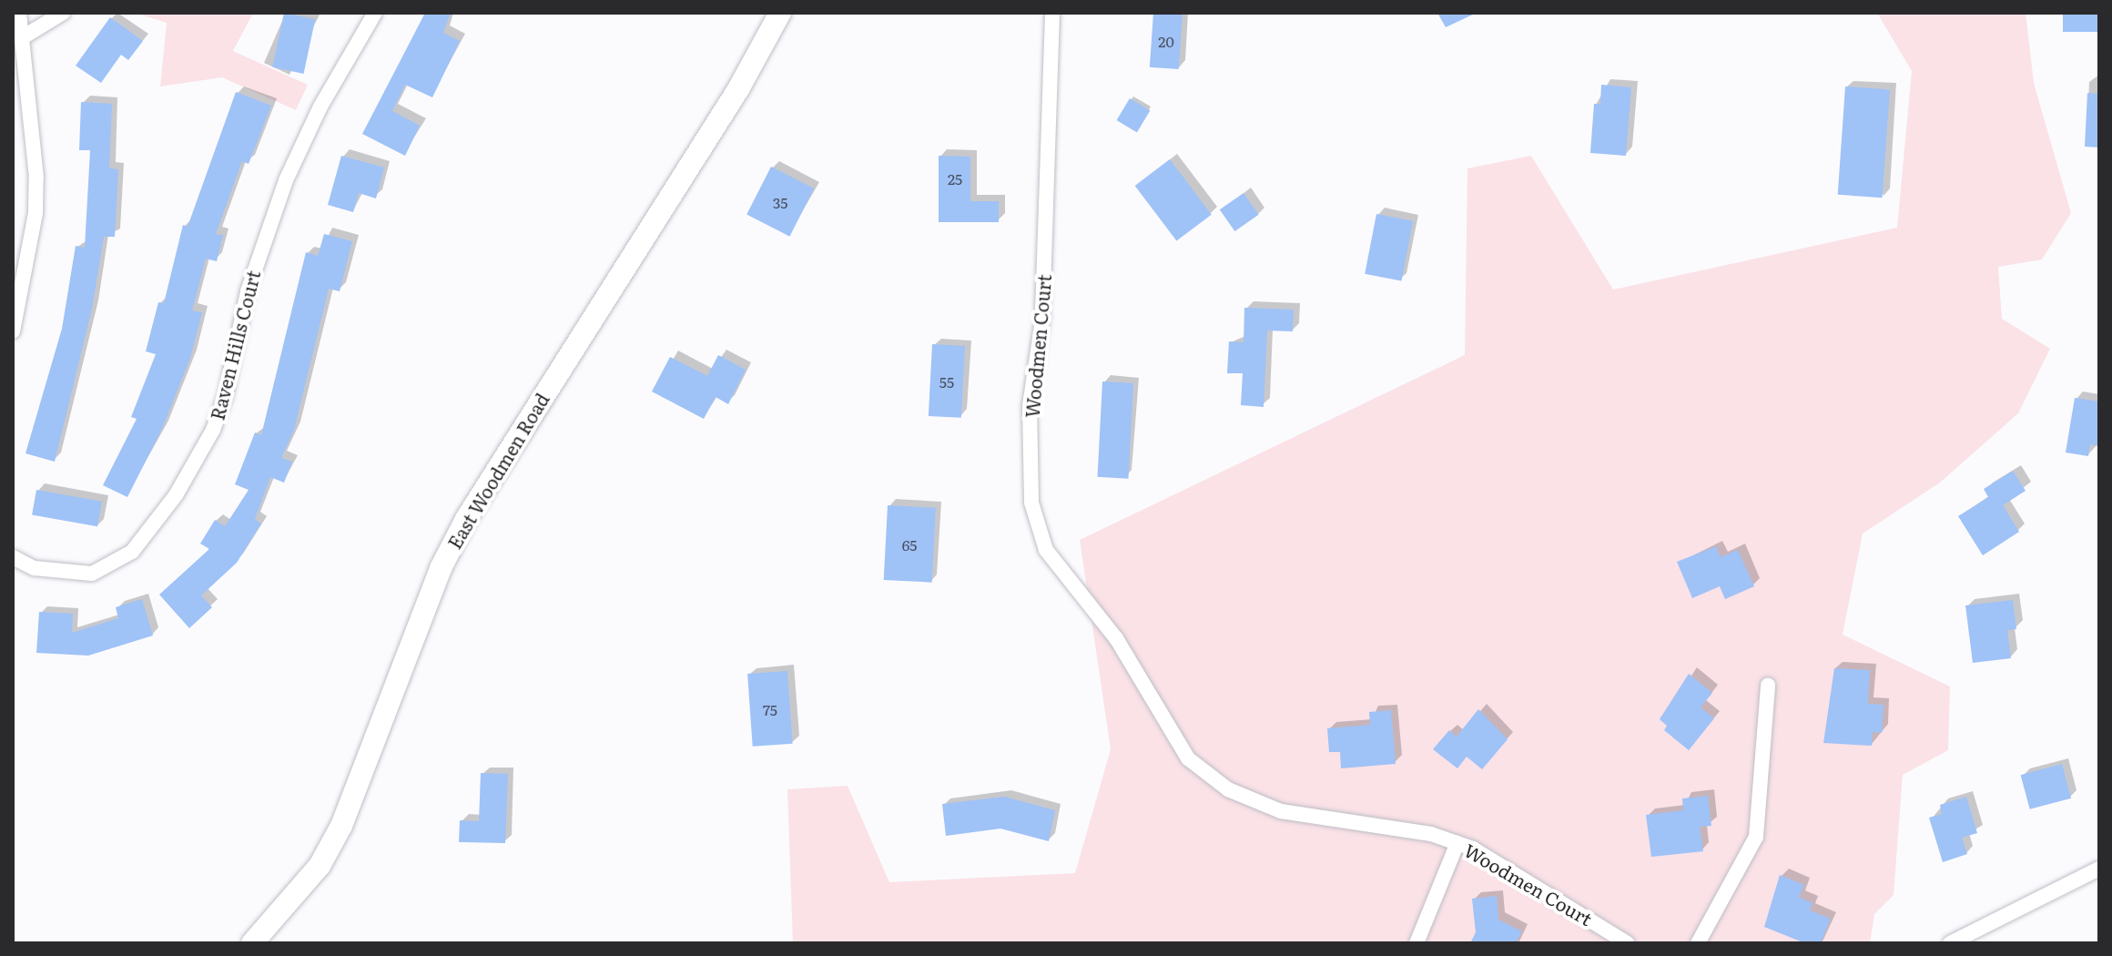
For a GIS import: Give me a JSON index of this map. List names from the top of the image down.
{
  "streets": {
    "main road": ["East Woodmen Road"],
    "street": ["Raven Hills Court", "Woodmen Court"]
  },
  "house_numbers": [
    "20",
    "25",
    "35",
    "55",
    "65",
    "75"
  ]
}
